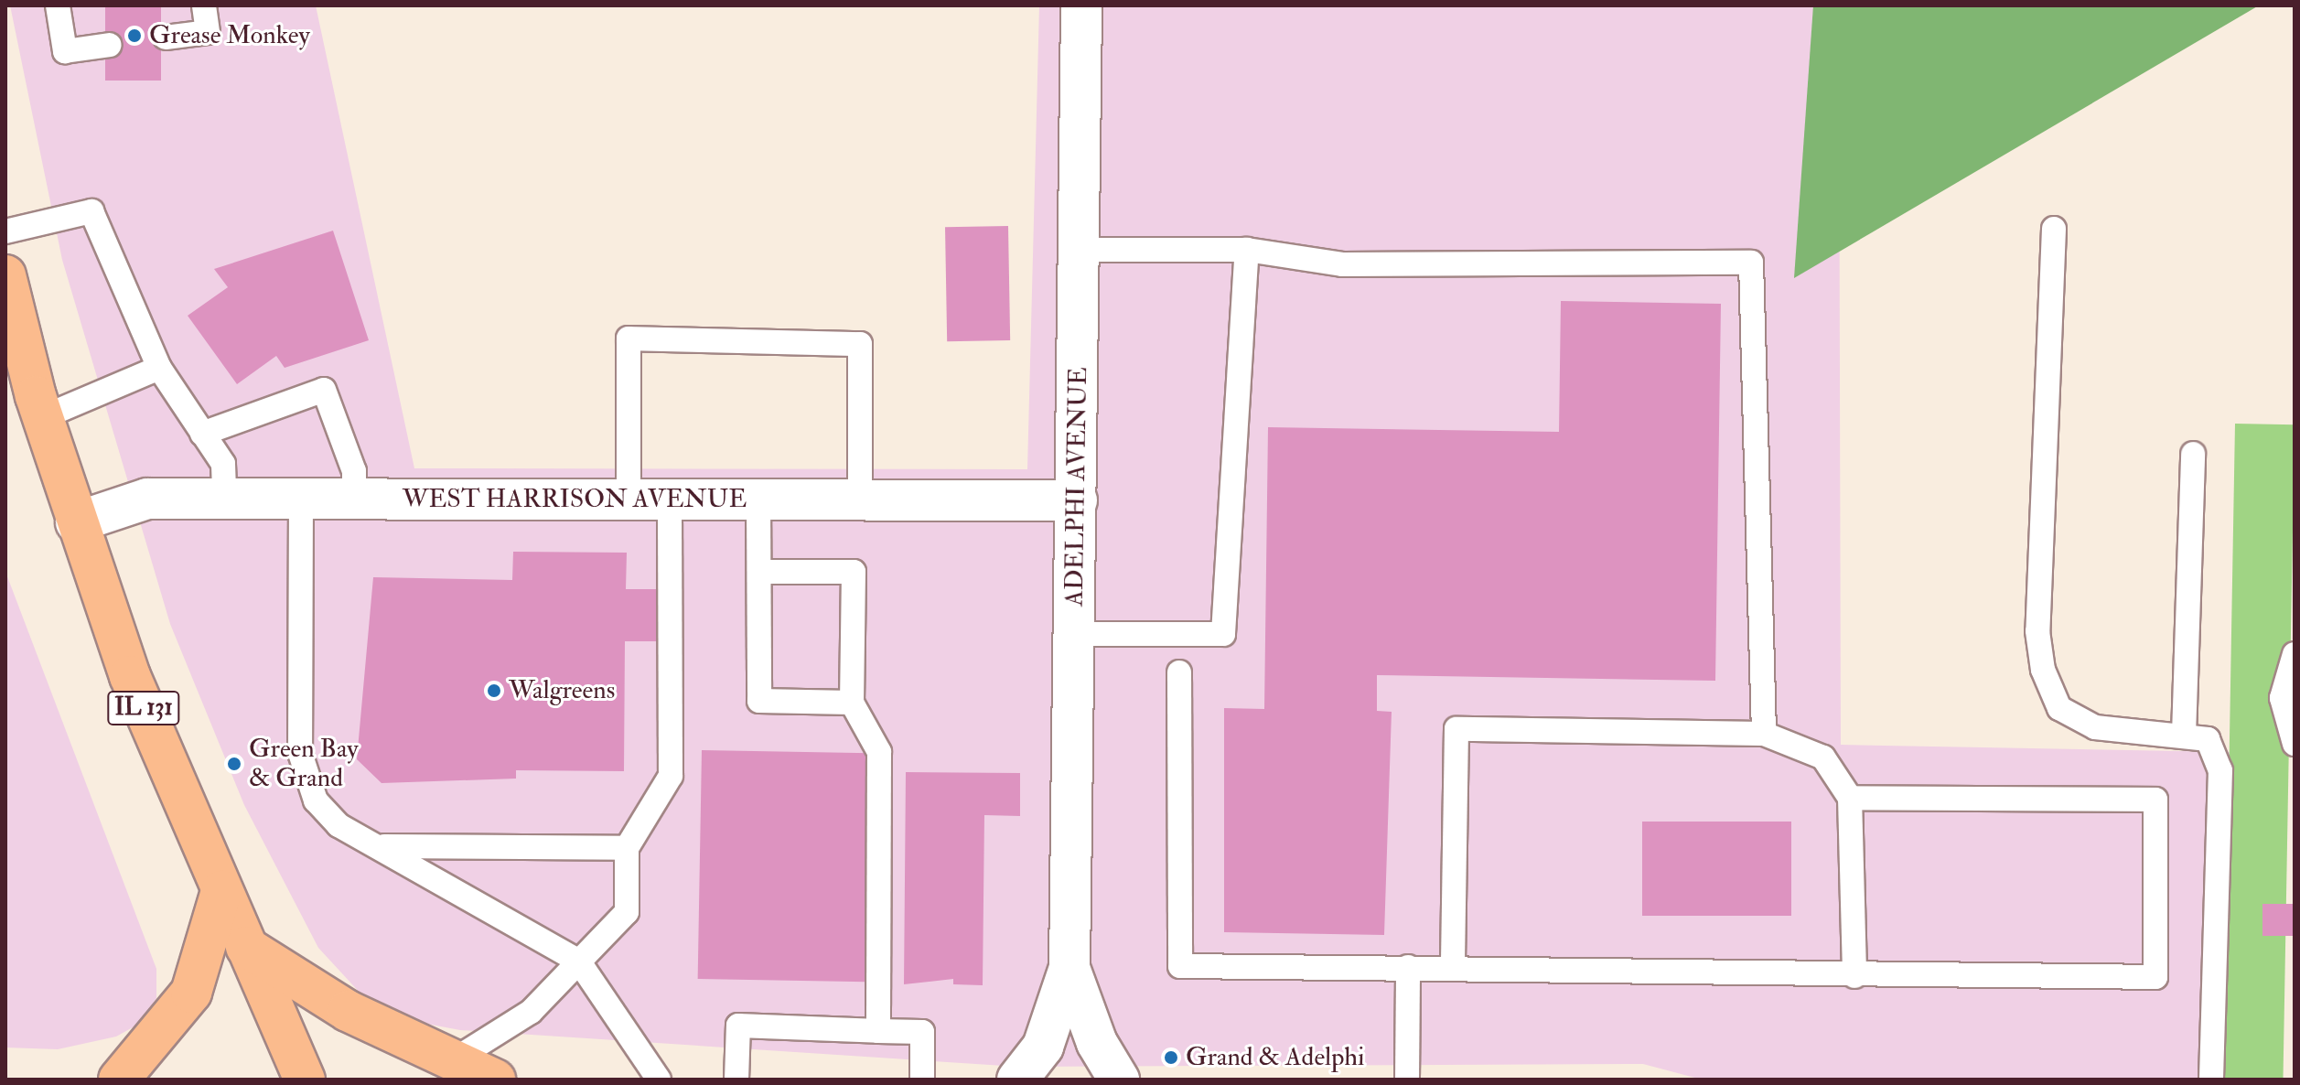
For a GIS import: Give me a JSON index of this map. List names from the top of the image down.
{
  "streets": {
    "main road": ["IL 131"],
    "street": ["ADELPHI AVENUE", "WEST HARRISON AVENUE"]
  },
  "crossings": [
    ["ADELPHI AVENUE", "WEST HARRISON AVENUE"],
    ["WEST HARRISON AVENUE", "IL 131"]
  ],
  "places": [
    "Grease Monkey",
    "Walgreens",
    "Green Bay & Grand",
    "Grand & Adelphi"
  ]
}
